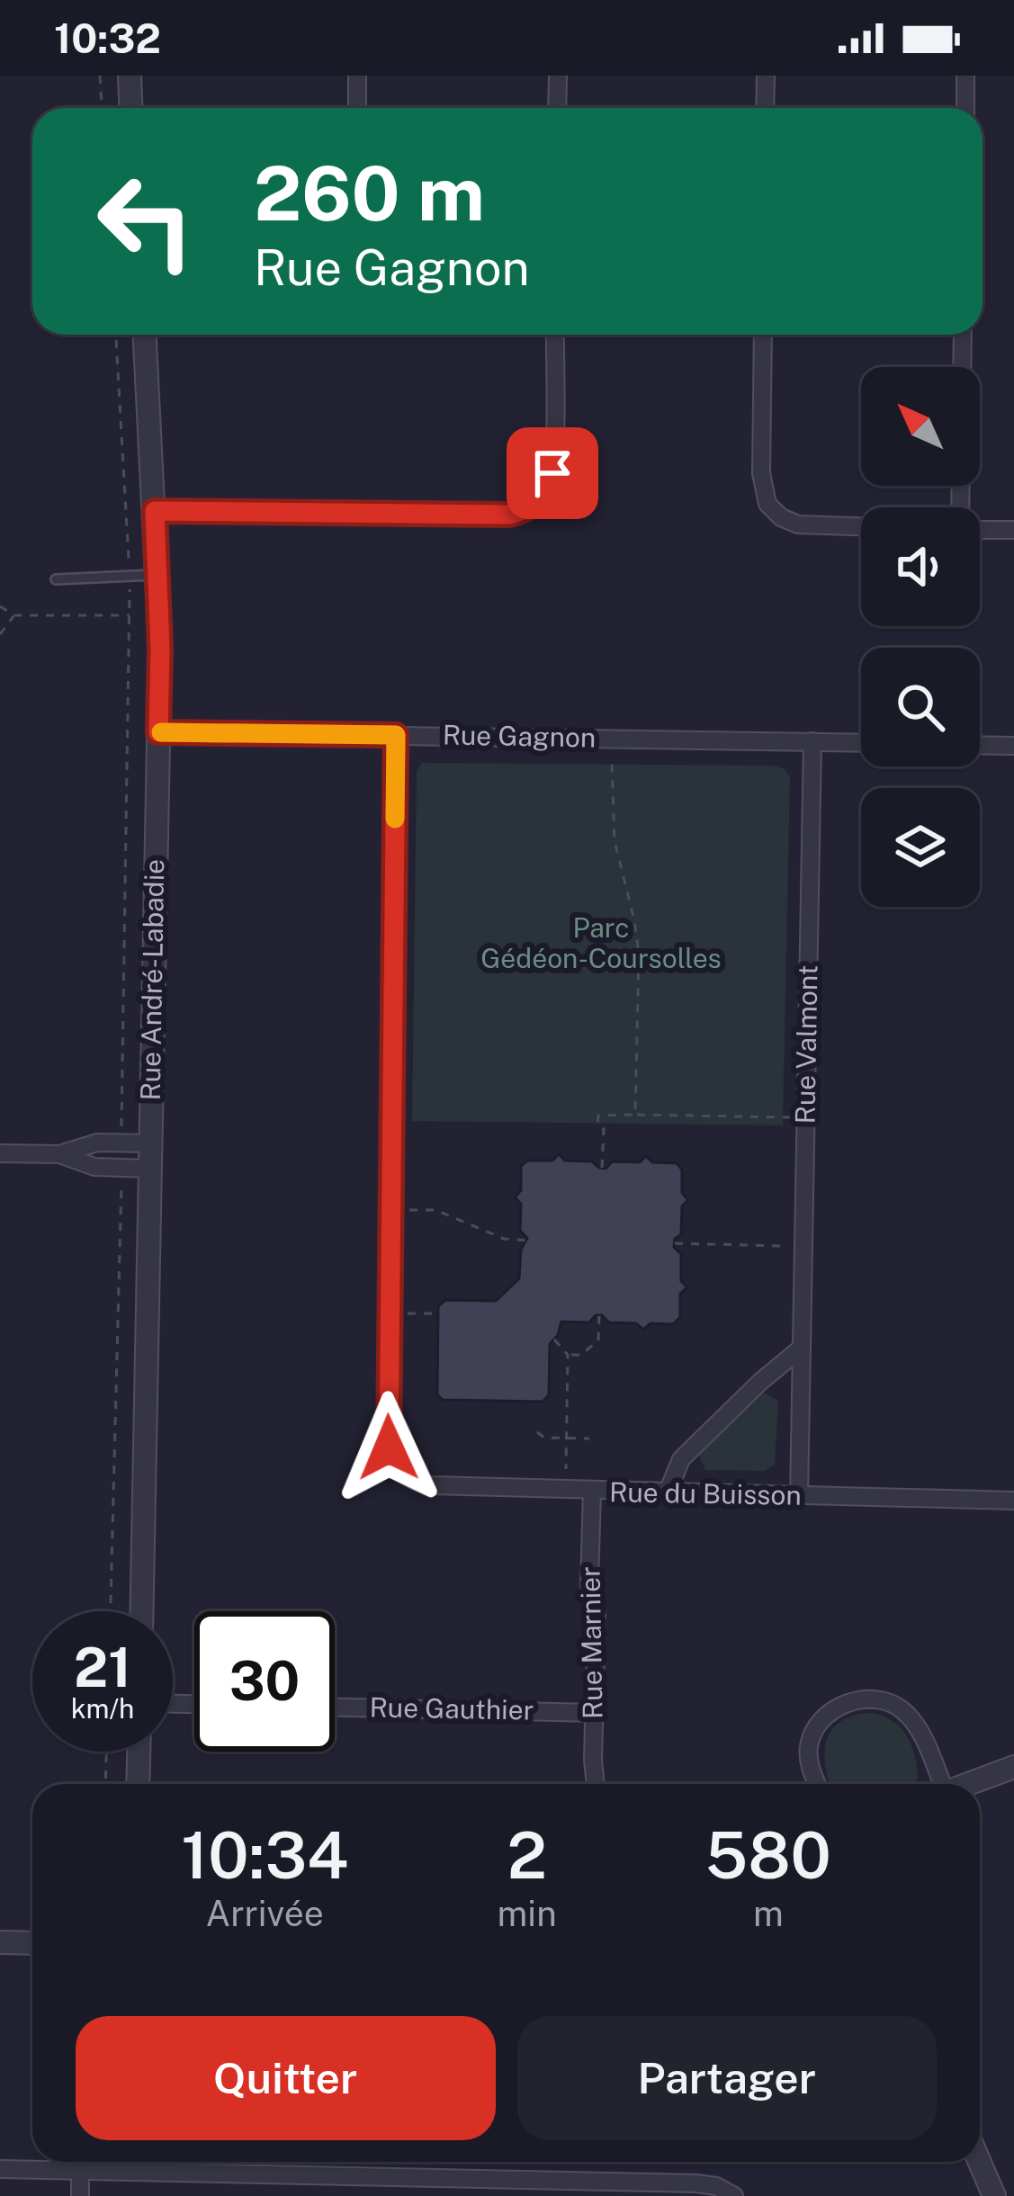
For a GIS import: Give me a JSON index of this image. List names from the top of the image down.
{
  "streets": {
    "street": [
      "Rue Gagnon",
      "Rue André-Labadie",
      "Rue Valmont",
      "Rue du Buisson",
      "Rue Marnier",
      "Rue Gauthier"
    ]
  },
  "crossings": [
    ["Rue Gagnon", "Rue André-Labadie"],
    ["Rue Gagnon", "Rue Valmont"],
    ["Rue Gagnon", "Rue du Buisson"],
    ["Rue Valmont", "Rue du Buisson"],
    ["Rue du Buisson", "Rue Marnier"],
    ["Rue Marnier", "Rue Gauthier"]
  ],
  "parks": ["Parc Gédéon-Coursolles"],
  "north": "top left",
  "page": {
    "status": "10:32",
    "turn": ["260 m", "Rue Gagnon"],
    "speed": "21 km/h",
    "limit": "30",
    "eta": [
      "10:34",
      "Arrivée",
      "2",
      "min",
      "580",
      "m"
    ],
    "buttons": ["Quitter", "Partager"]
  }
}
